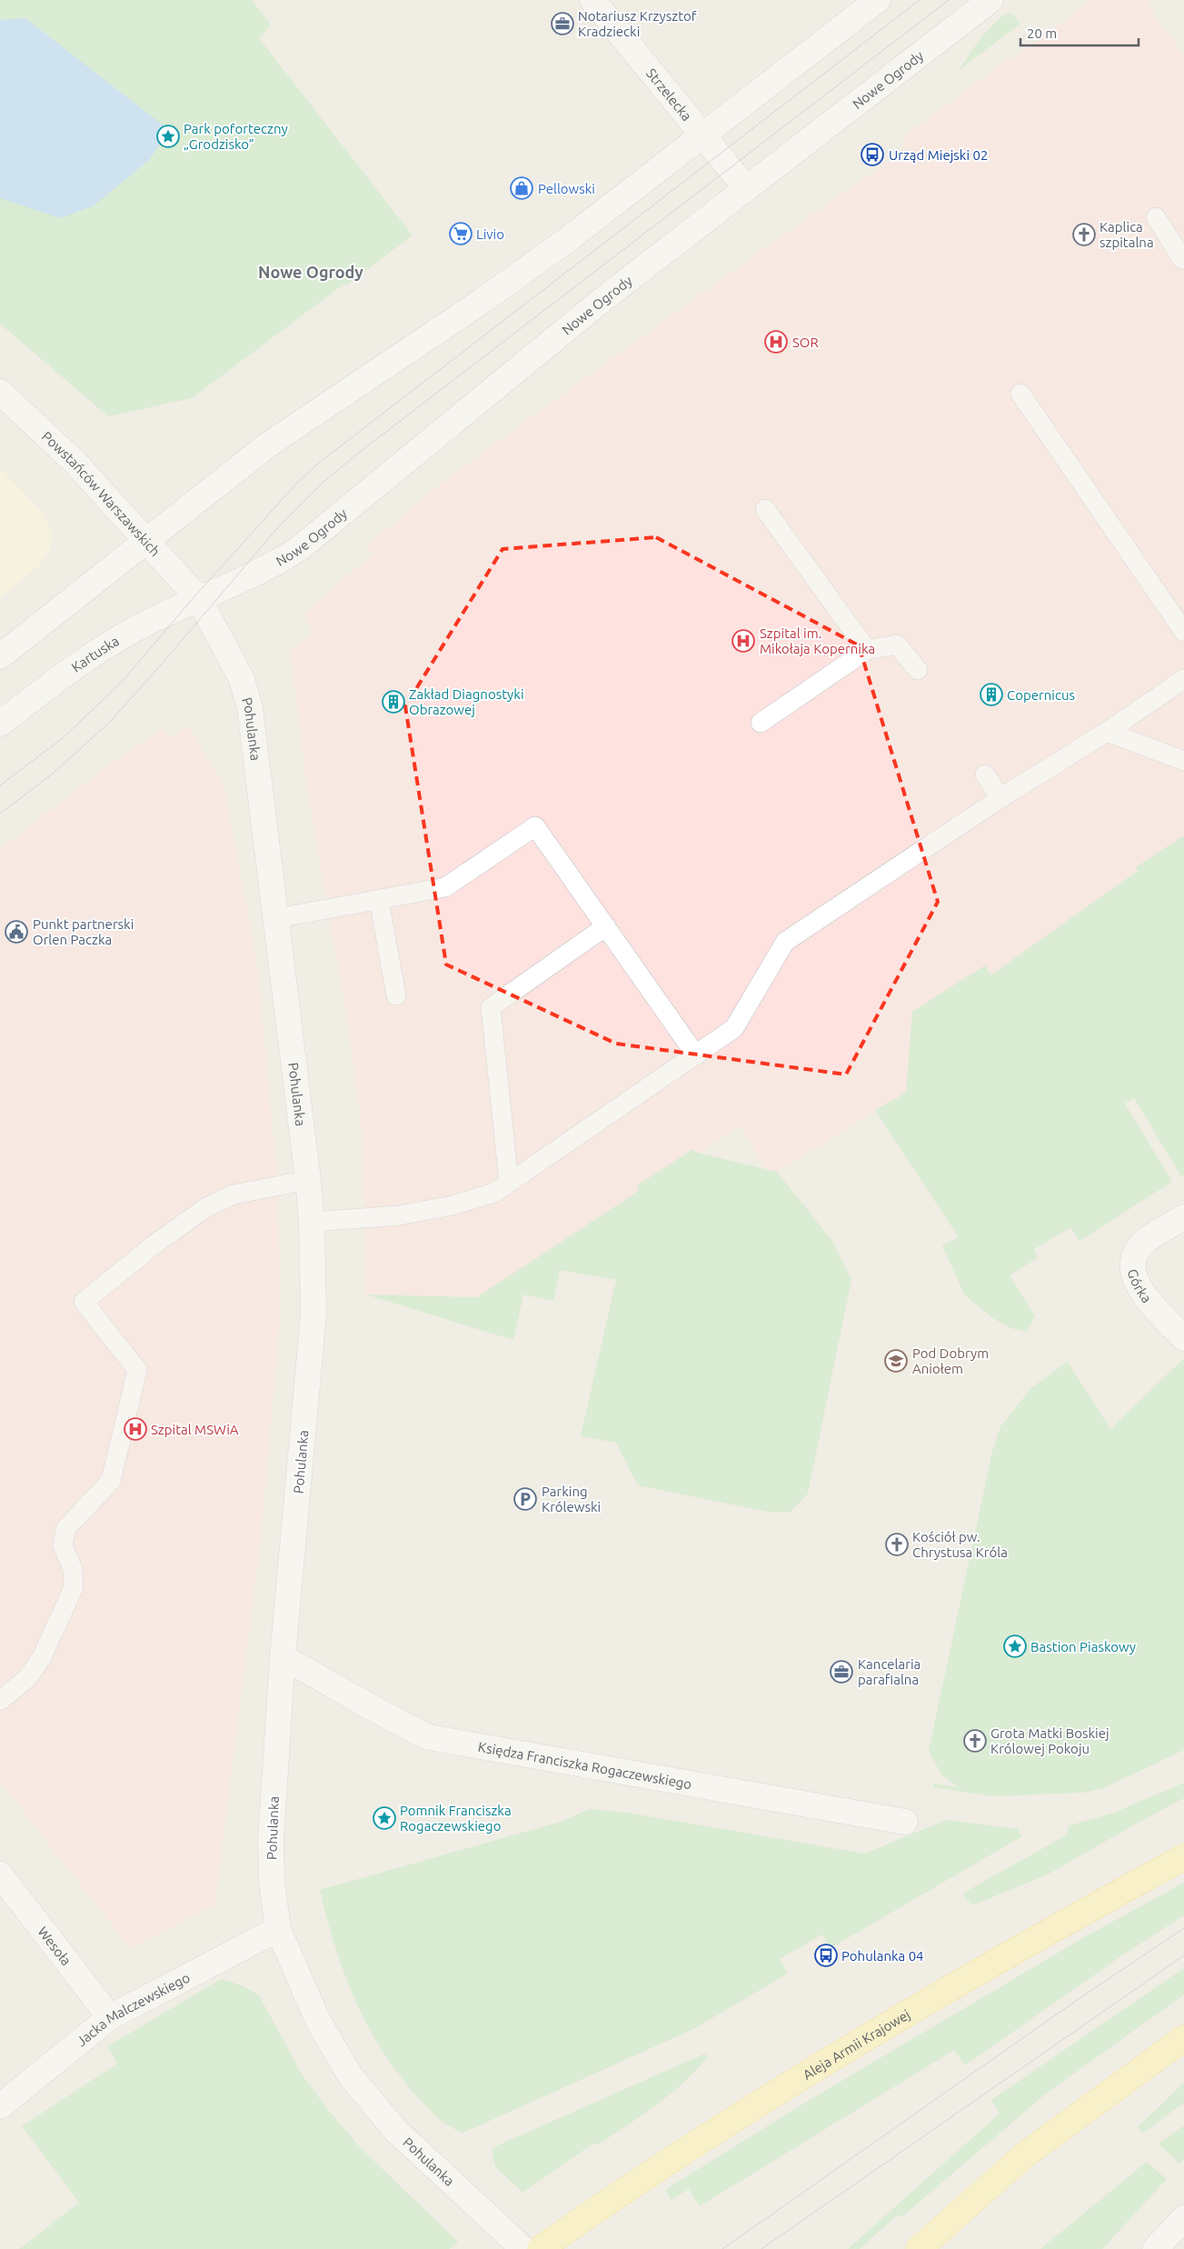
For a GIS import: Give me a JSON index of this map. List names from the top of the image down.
{
  "streets": {
    "main road": ["Aleja Armii Krajowej"],
    "street": [
      "Nowe Ogrody",
      "Strzelecka",
      "Powstańców Warszawskich",
      "Kartuska",
      "Pohulanka",
      "Górka",
      "Księdza Franciszka Rogaczewskiego",
      "Wesoła",
      "Jacka Malczewskiego"
    ]
  },
  "crossings": [
    ["Nowe Ogrody", "Strzelecka"],
    ["Nowe Ogrody", "Powstańców Warszawskich"],
    ["Nowe Ogrody", "Kartuska"],
    ["Nowe Ogrody", "Pohulanka"],
    ["Powstańców Warszawskich", "Kartuska"],
    ["Powstańców Warszawskich", "Pohulanka"],
    ["Kartuska", "Pohulanka"],
    ["Pohulanka", "Księdza Franciszka Rogaczewskiego"],
    ["Pohulanka", "Jacka Malczewskiego"],
    ["Wesoła", "Jacka Malczewskiego"]
  ],
  "districts": ["Nowe Ogrody"],
  "places": {
    "office": ["Notariusz Krzysztof Kradziecki", "Kancelaria parafialna"],
    "place": ["Park poforteczny „Grodzisko”", "Bastion Piaskowy", "Pomnik Franciszka Rogaczewskiego"],
    "bus stop": ["Urząd Miejski 02", "Pohulanka 04"],
    "shop": ["Pellowski"],
    "supermarket": ["Livio"],
    "church": ["Kaplica szpitalna", "Kościół pw. Chrystusa Króla", "Grota Matki Boskiej Królowej Pokoju"],
    "hospital": ["SOR", "Szpital im. Mikołaja Kopernika", "Szpital MSWiA"],
    "building": ["Copernicus", "Zakład Diagnostyki Obrazowej"],
    "public building": ["Punkt partnerski Orlen Paczka"],
    "school or university": ["Pod Dobrym Aniołem"],
    "parking": ["Parking Królewski"]
  },
  "scale_bar": "20 m"
}
